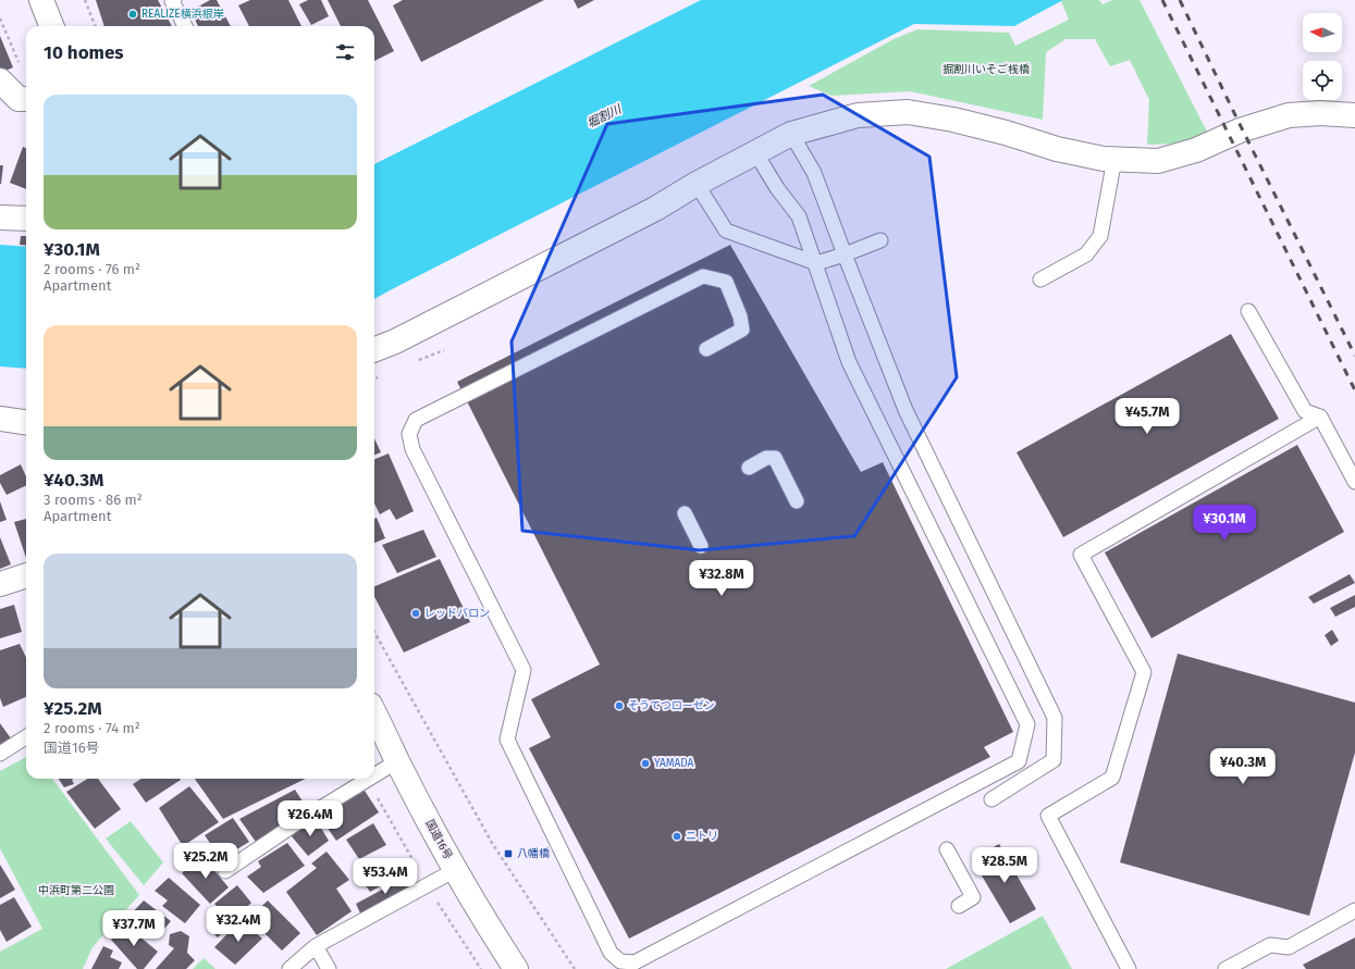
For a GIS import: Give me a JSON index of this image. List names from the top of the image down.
{
  "streets": {
    "main road": ["国道16号"]
  },
  "water": ["堀割川"],
  "parks": ["掘割川いそご桟橋", "中浜町第二公園"],
  "places": {
    "other": [
      "REALIZE横浜根岸",
      "レッドバロン",
      "そうてつローゼン",
      "YAMADA",
      "ニトリ"
    ],
    "transit": ["八幡橋"]
  },
  "north": "left",
  "page": {
    "heading": "10 homes",
    "list": [
      {
        "name": "¥30.1M",
        "note": "2 rooms · 76 m² · Apartment"
      },
      {
        "name": "¥40.3M",
        "note": "3 rooms · 86 m² · Apartment"
      },
      {
        "name": "¥25.2M",
        "note": "2 rooms · 74 m² · 国道16号"
      }
    ],
    "price": [
      "¥45.7M",
      "¥30.1M",
      "¥32.8M",
      "¥40.3M",
      "¥26.4M",
      "¥25.2M",
      "¥28.5M",
      "¥53.4M",
      "¥32.4M",
      "¥37.7M"
    ]
  }
}
